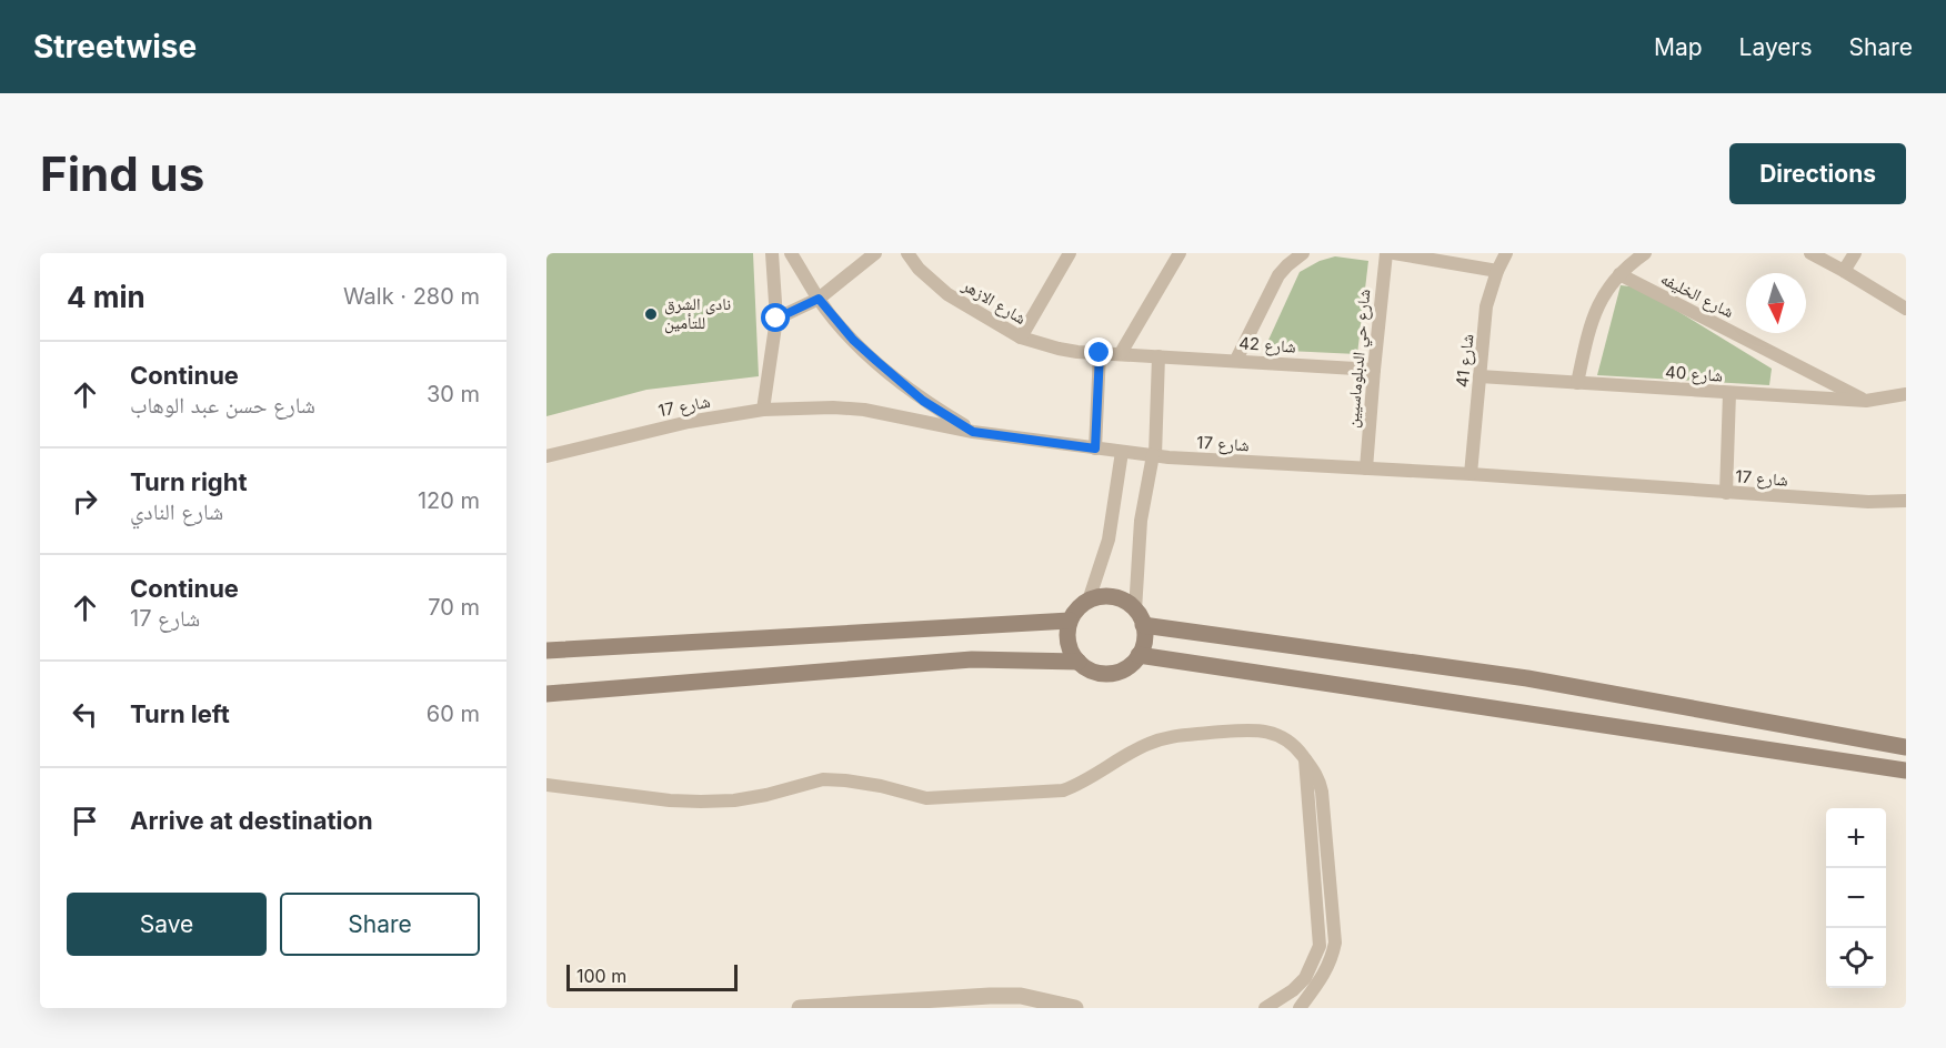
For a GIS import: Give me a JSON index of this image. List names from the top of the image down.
{
  "streets": {
    "street": [
      "شارع الخليفه",
      "شارع الازهر",
      "شارع 42",
      "شارع حي الدبلوماسيين",
      "شارع 41",
      "شارع 40",
      "شارع 17"
    ]
  },
  "crossings": [
    ["شارع الخليفه", "شارع 40"],
    ["شارع الازهر", "شارع 42"],
    ["شارع 42", "شارع حي الدبلوماسيين"],
    ["شارع حي الدبلوماسيين", "شارع 17"],
    ["شارع 41", "شارع 40"],
    ["شارع 41", "شارع 17"]
  ],
  "places": ["نادى الشرق للتأمين"],
  "scale_bar": "100 m",
  "north": "bottom",
  "page": {
    "header": "Streetwise",
    "nav": ["Map", "Layers", "Share"],
    "buttons": [
      "Directions",
      ["Save", "Share"]
    ],
    "title": "Find us",
    "heading": ["4 min", "Walk · 280 m"],
    "list": [
      ["Continue", "شارع حسن عبد الوهاب", "30 m"],
      ["Turn right", "شارع النادي", "120 m"],
      ["Continue", "شارع 17", "70 m"],
      ["Turn left", "60 m"],
      "Arrive at destination"
    ],
    "map_buttons": ["+", "−"],
    "scale": "100 m"
  }
}
